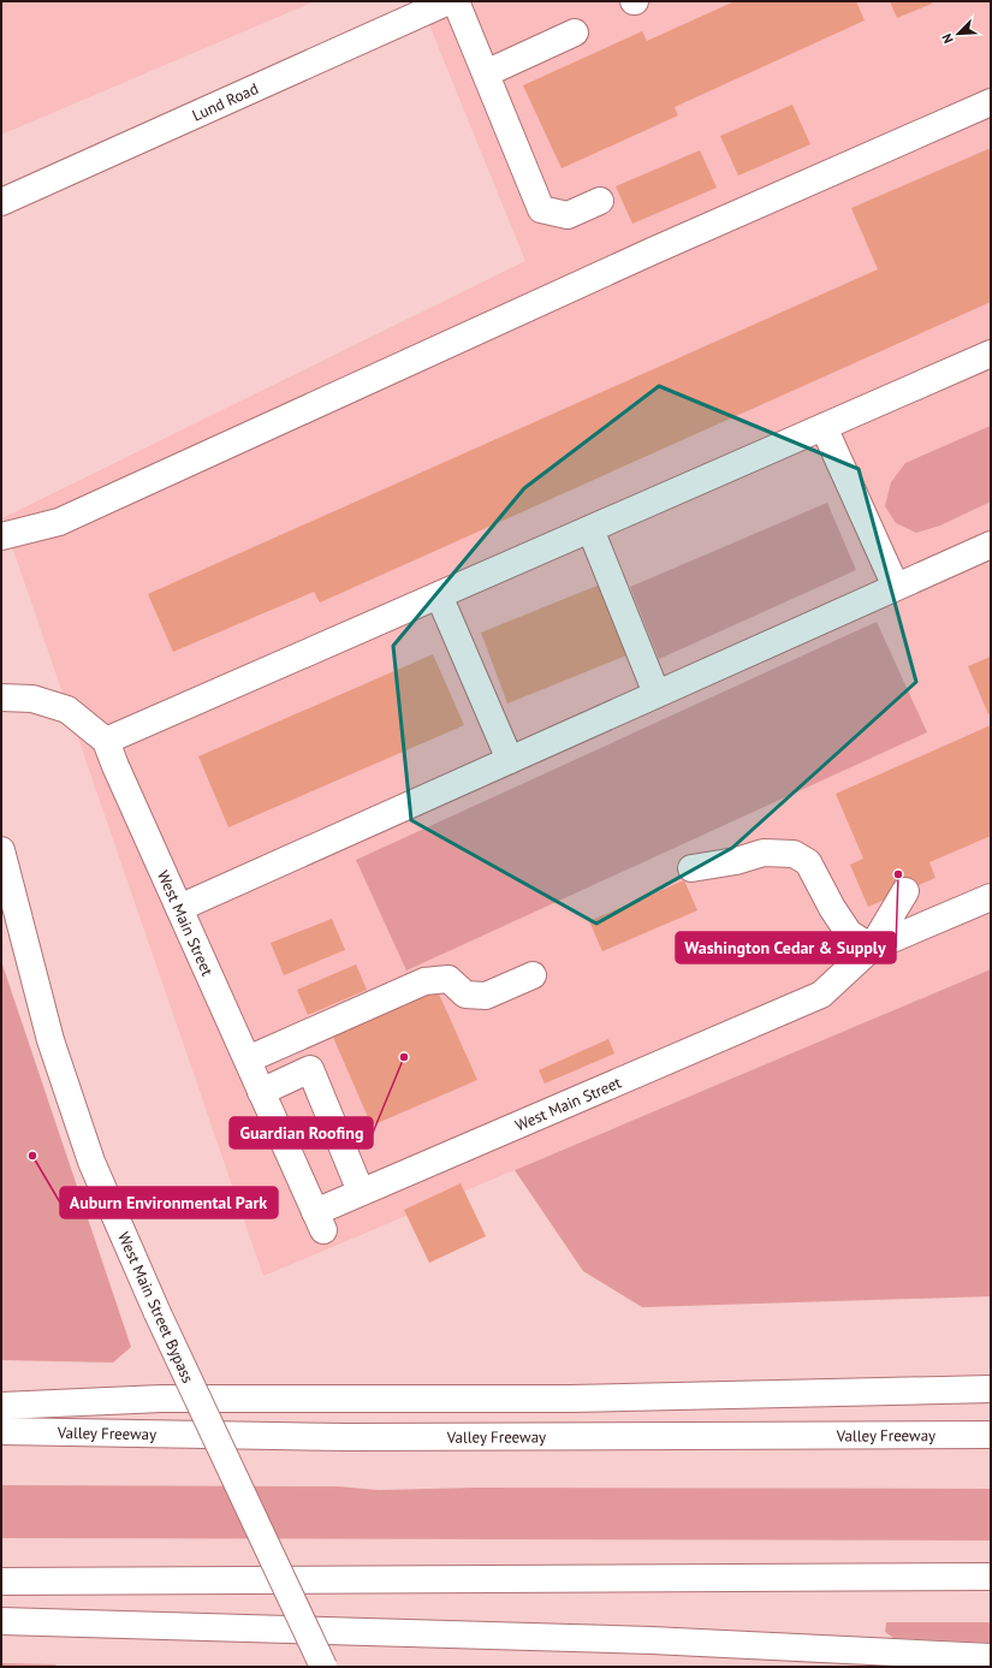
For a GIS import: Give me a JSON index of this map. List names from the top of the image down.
{
  "streets": {
    "main road": [
      "Lund Road",
      "West Main Street",
      "West Main Street Bypass",
      "Valley Freeway"
    ]
  },
  "places": ["Washington Cedar & Supply", "Guardian Roofing", "Auburn Environmental Park"],
  "north": "bottom left"
}
